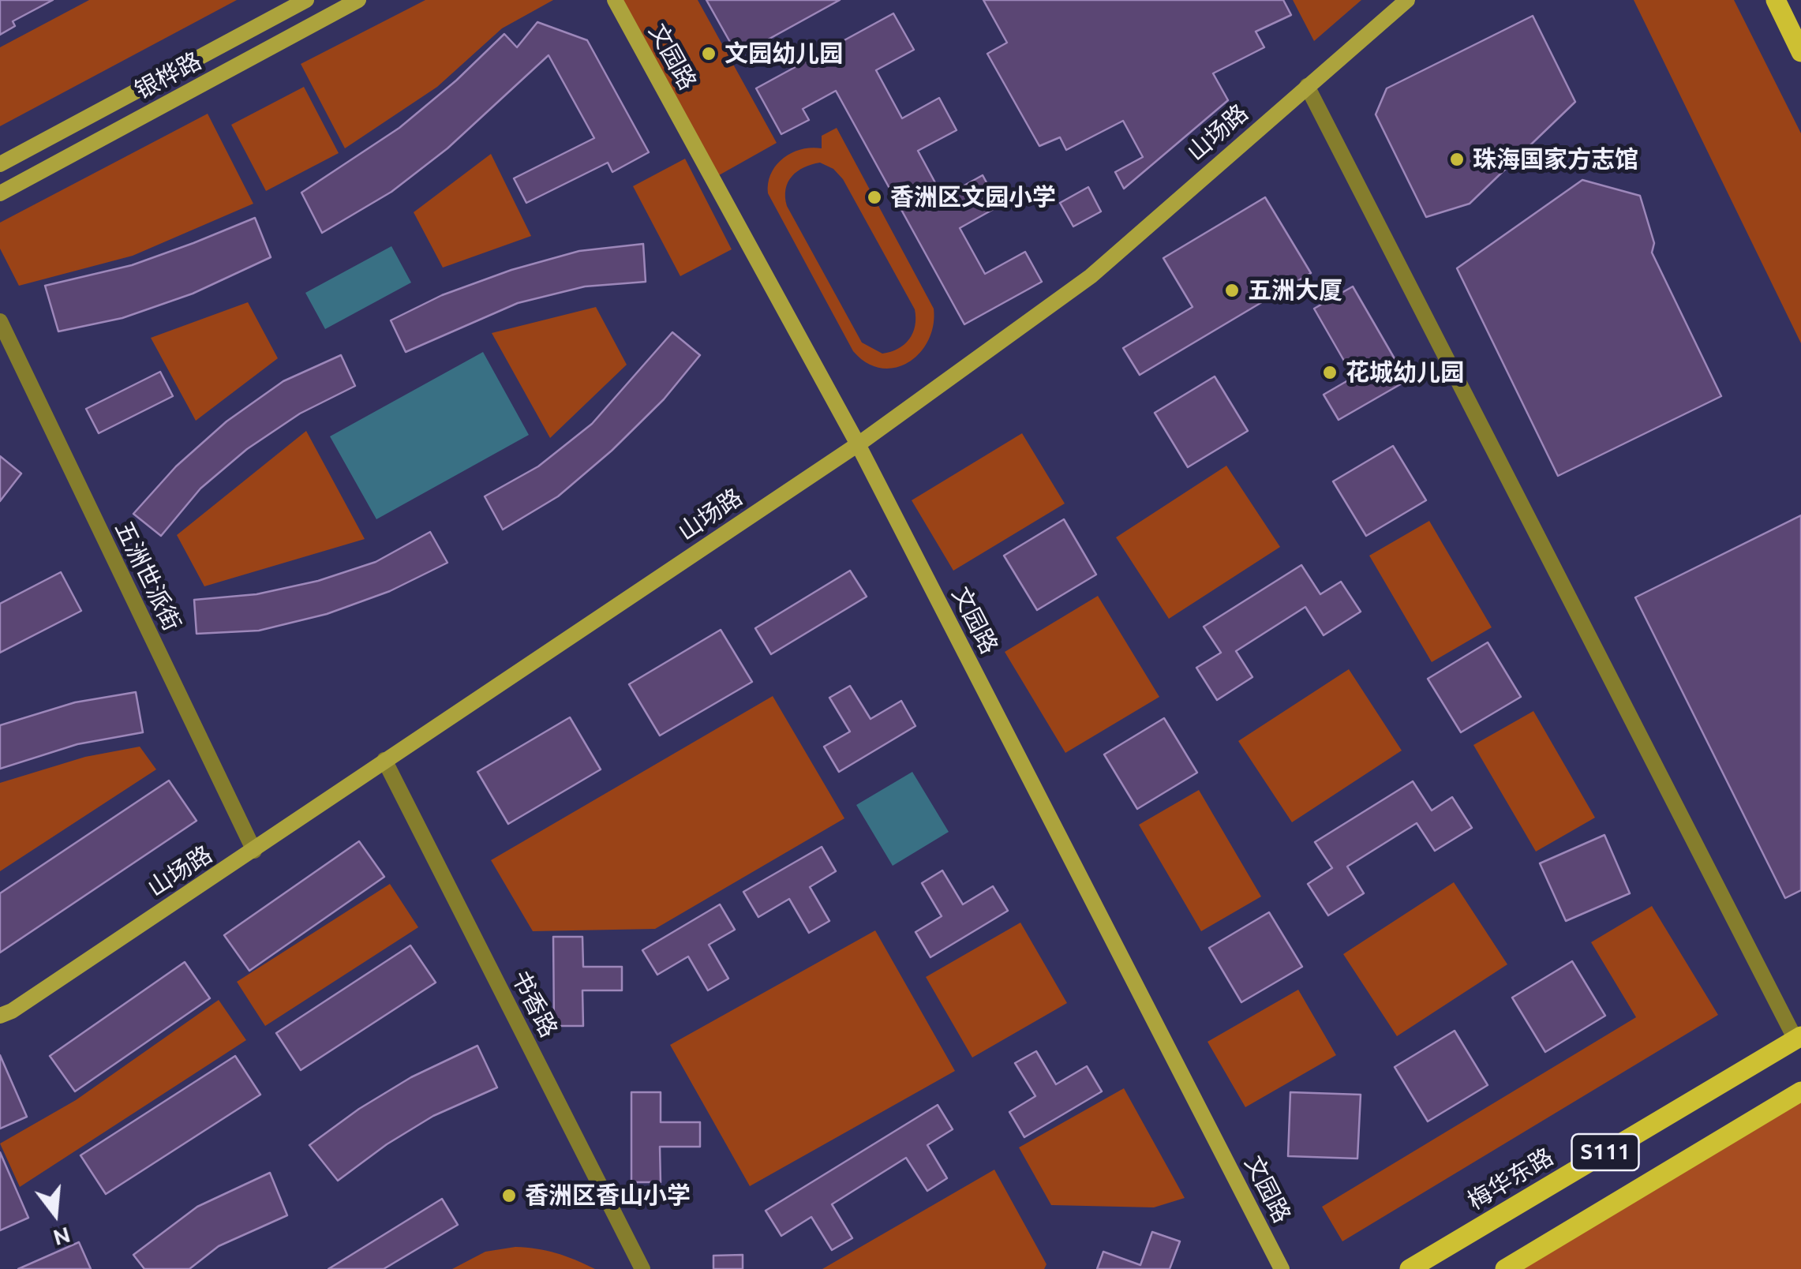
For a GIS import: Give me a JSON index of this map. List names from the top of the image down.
{
  "streets": {
    "main road": ["S111", "梅华东路"],
    "street": [
      "文园路",
      "银桦路",
      "山场路",
      "五洲世派街",
      "书香路"
    ]
  },
  "crossings": [
    ["文园路", "山场路"],
    ["山场路", "五洲世派街"],
    ["山场路", "书香路"]
  ],
  "places": [
    "文园幼儿园",
    "珠海国家方志馆",
    "香洲区文园小学",
    "五洲大厦",
    "花城幼儿园",
    "香洲区香山小学"
  ],
  "north": "bottom"
}
